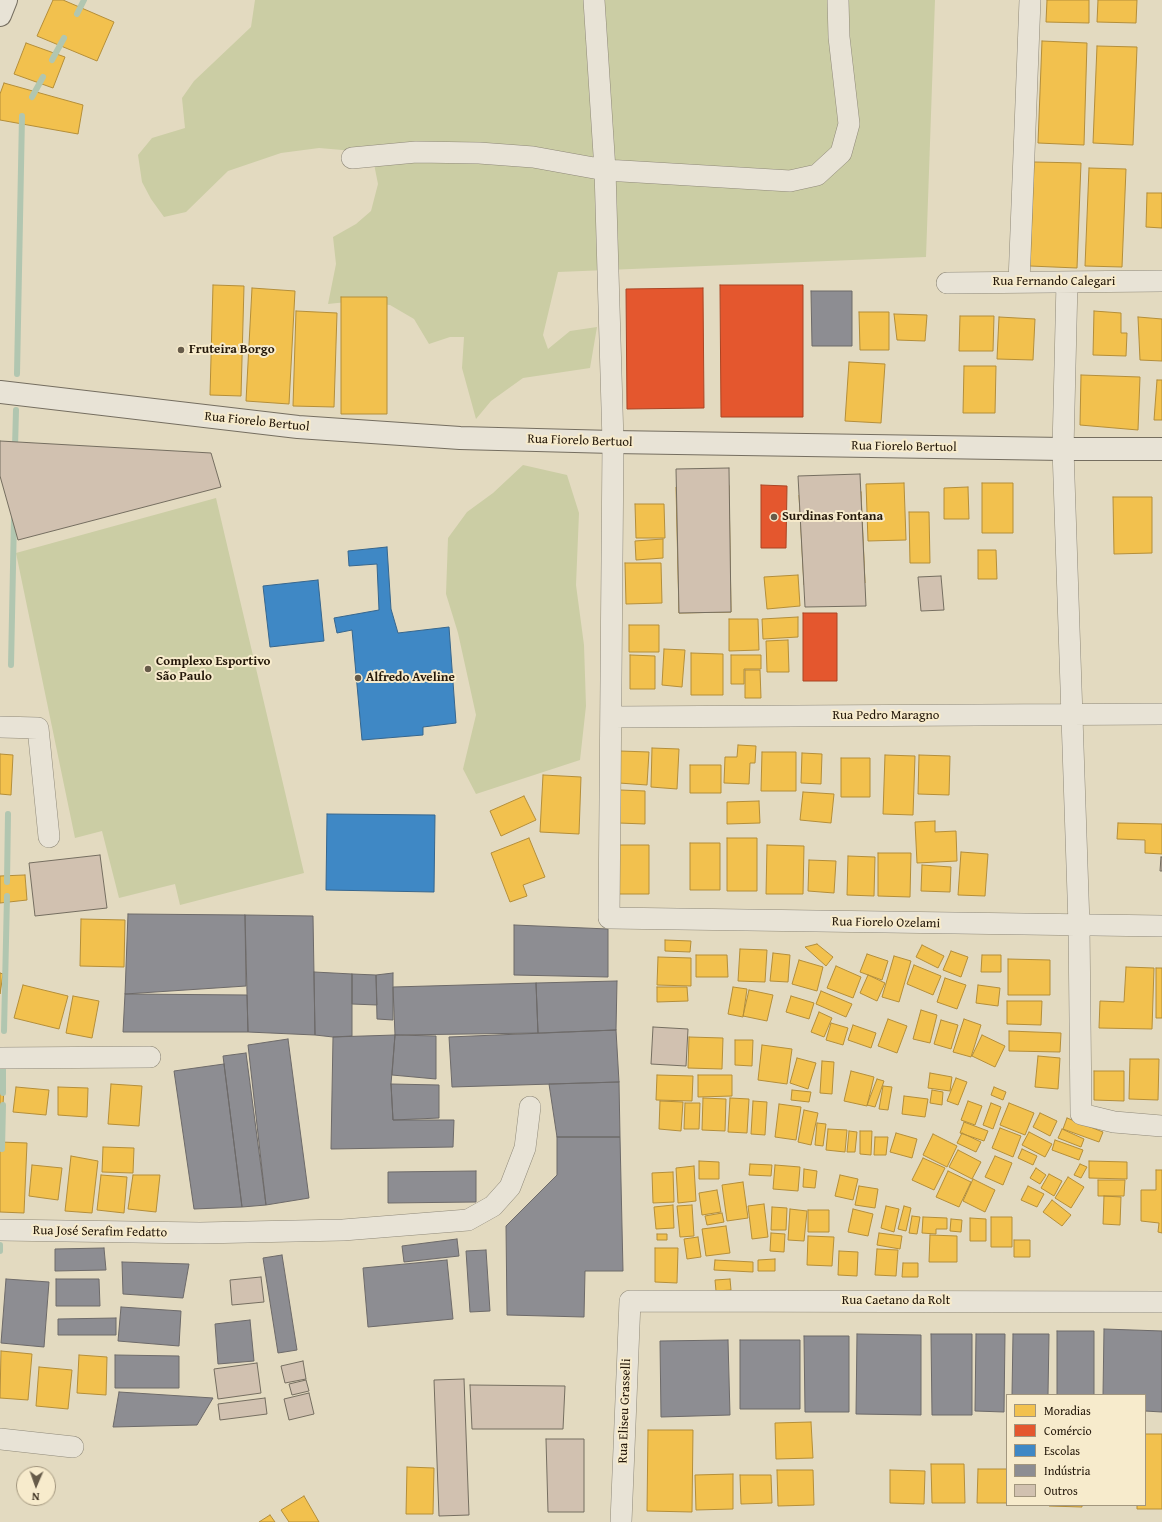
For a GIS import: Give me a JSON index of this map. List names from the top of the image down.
{
  "streets": {
    "main road": ["Rua Fiorelo Bertuol"],
    "street": [
      "Rua Fernando Calegari",
      "Rua Pedro Maragno",
      "Rua Fiorelo Ozelami",
      "Rua José Serafim Fedatto",
      "Rua Caetano da Rolt",
      "Rua Eliseu Grasselli"
    ]
  },
  "crossings": [
    ["Rua Pedro Maragno", "Rua Fiorelo Ozelami"],
    ["Rua Caetano da Rolt", "Rua Eliseu Grasselli"]
  ],
  "places": [
    "Fruteira Borgo",
    "Surdinas Fontana",
    "Complexo Esportivo São Paulo",
    "Alfredo Aveline"
  ],
  "legend": [
    "Moradias",
    "Comércio",
    "Escolas",
    "Indústria",
    "Outros"
  ],
  "north": "bottom"
}
